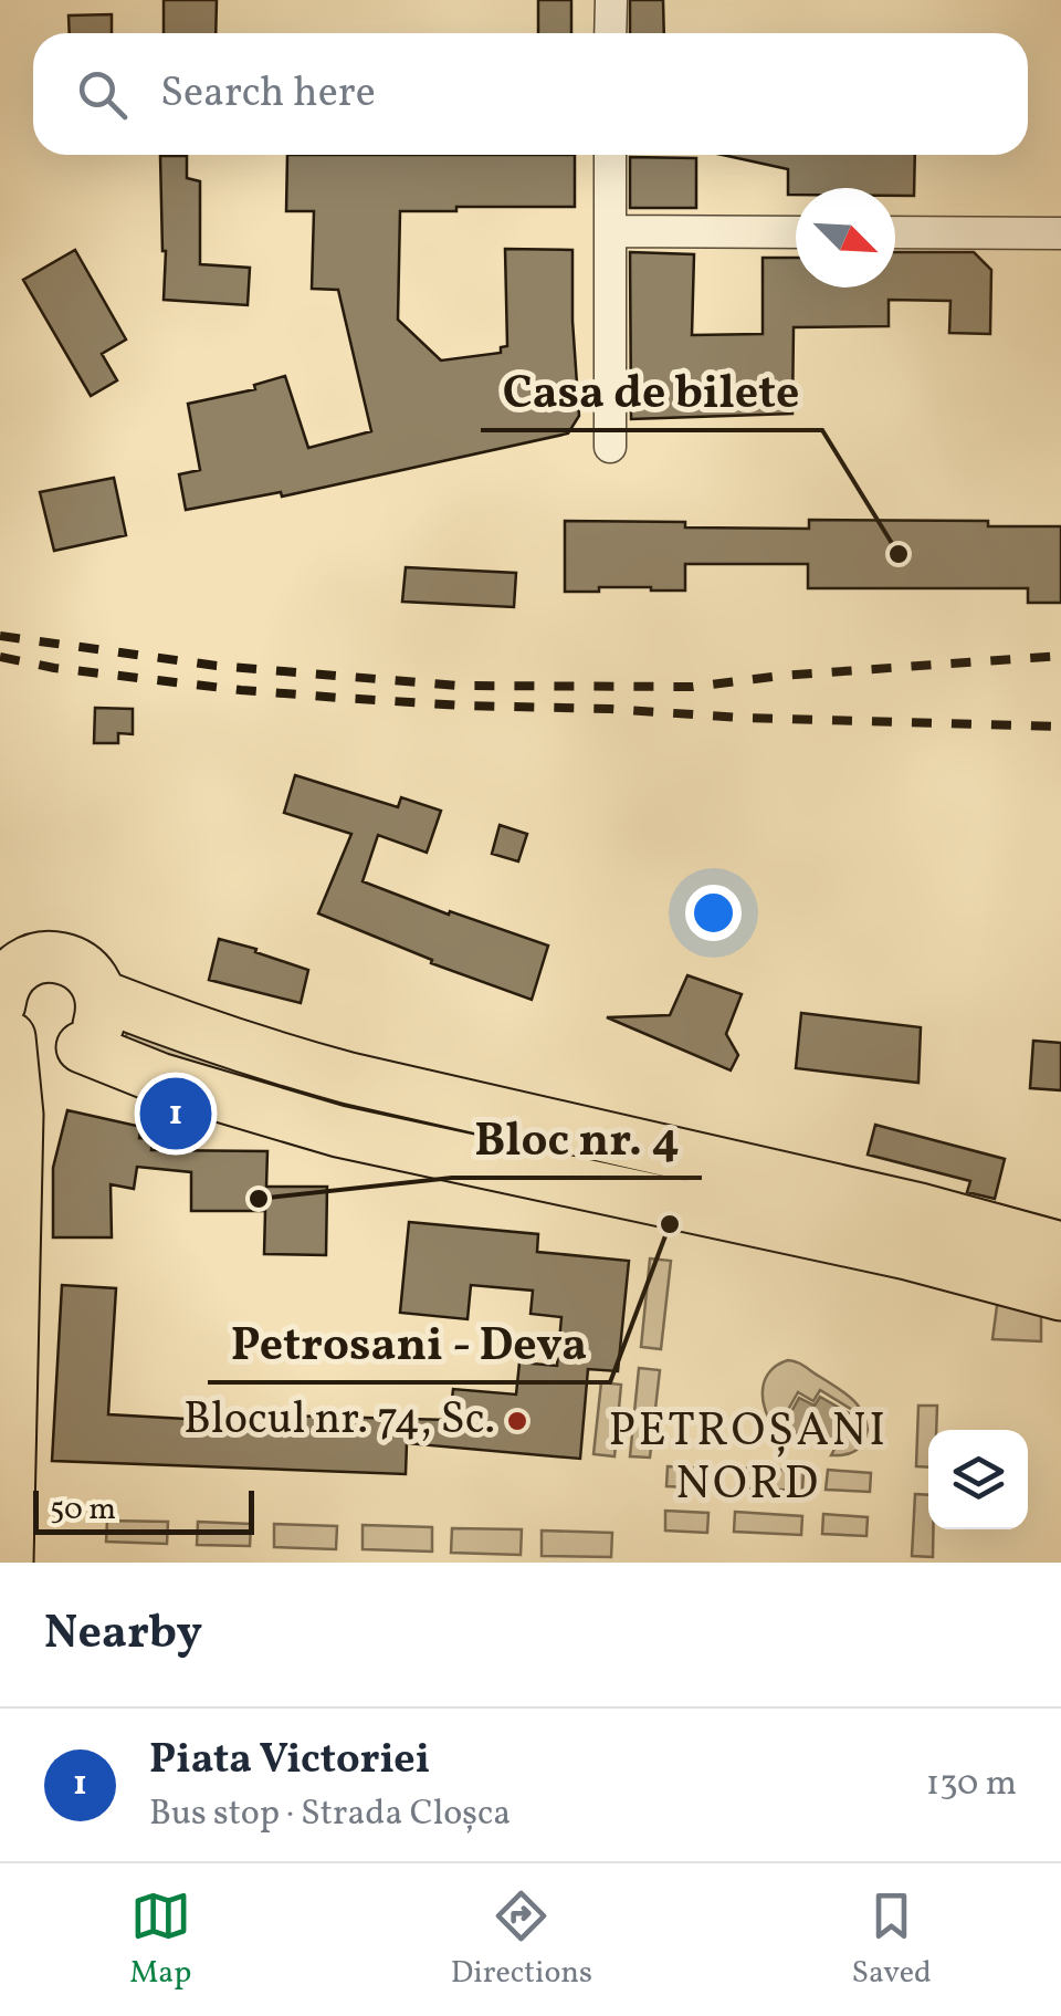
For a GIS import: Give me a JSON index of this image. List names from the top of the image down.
{
  "districts": ["PETROȘANI NORD"],
  "places": [
    "Casa de bilete",
    "Bloc nr. 4",
    "Petrosani - Deva",
    "Blocul nr. 74, Sc."
  ],
  "scale_bar": "50 m",
  "north": "bottom right",
  "page": {
    "search": "Search here",
    "pins": "1",
    "scale": "50 m",
    "heading": "Nearby",
    "list": [
      {
        "mark": "1",
        "name": "Piata Victoriei",
        "note": "Bus stop · Strada Cloșca",
        "value": "130 m"
      }
    ],
    "nav": ["Map", "Directions", "Saved"]
  }
}
